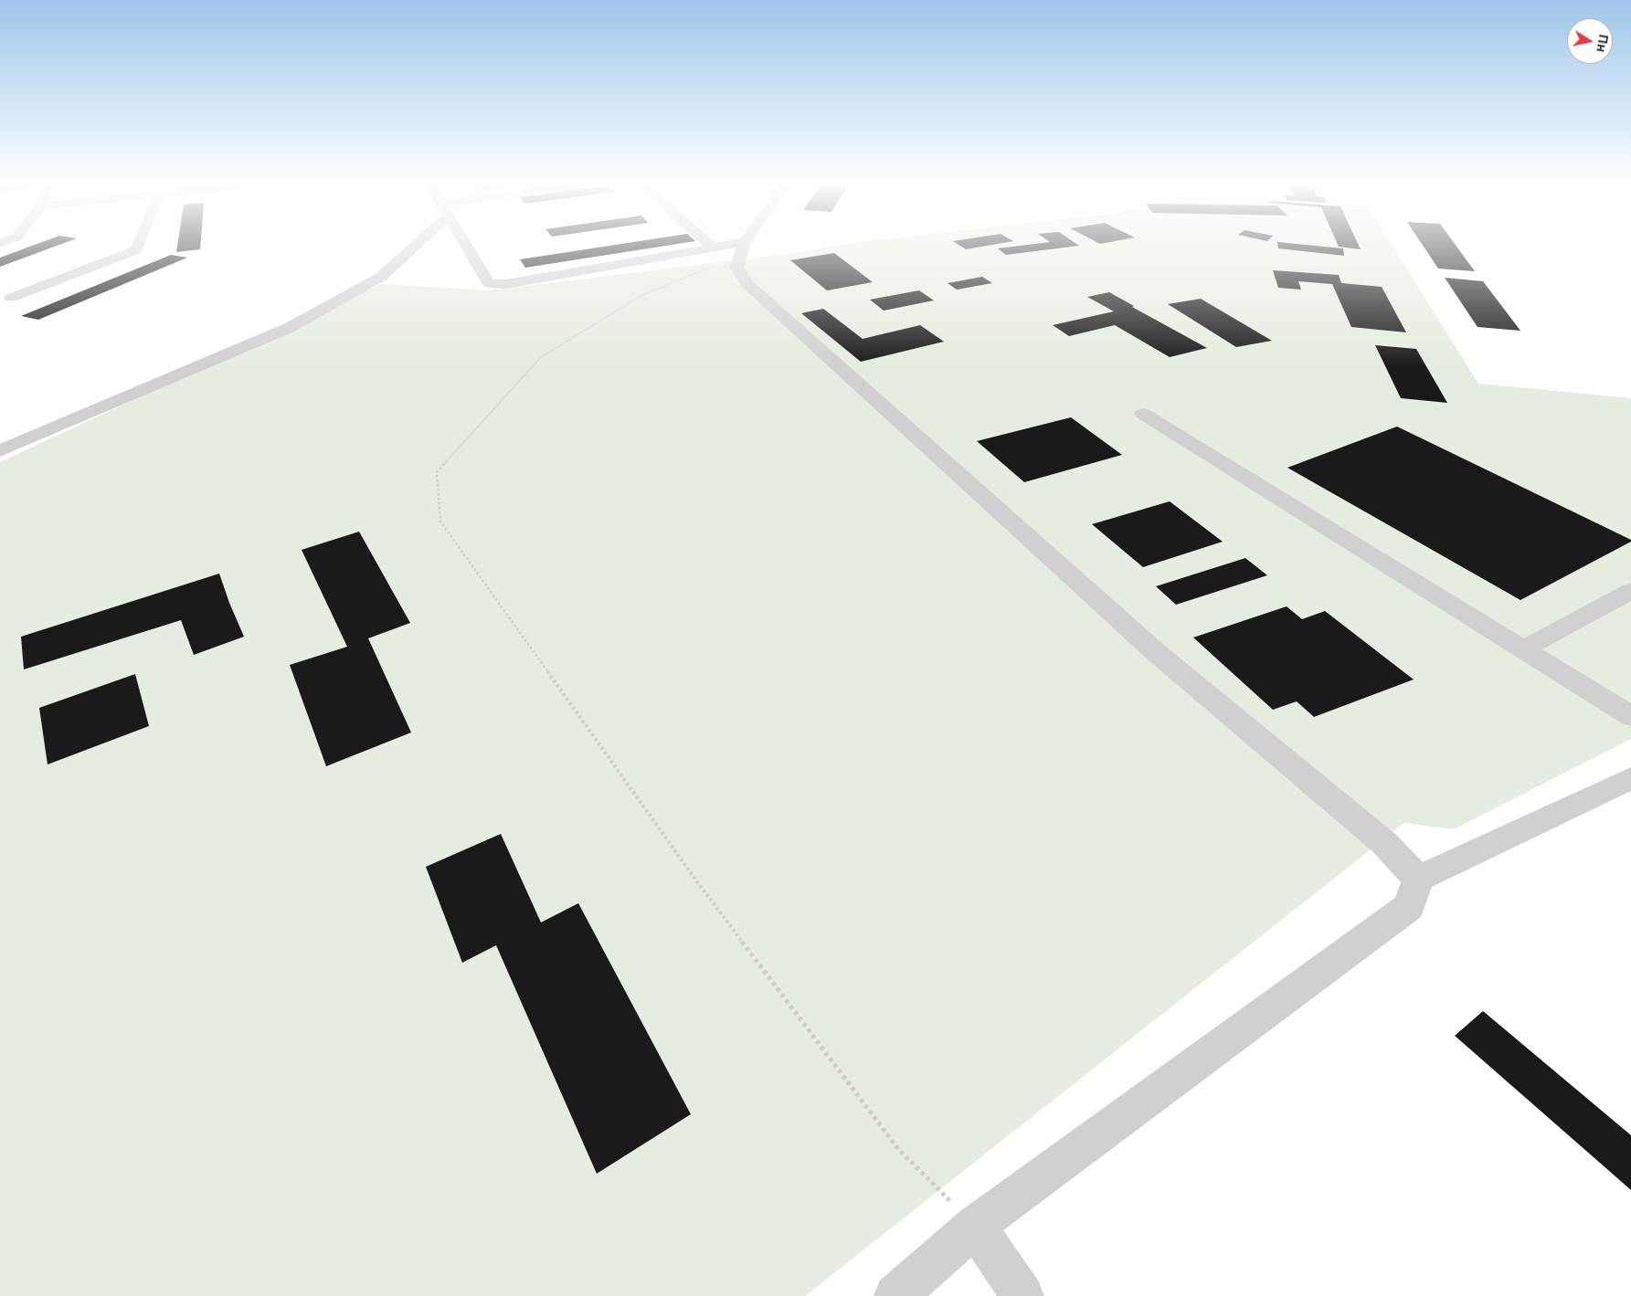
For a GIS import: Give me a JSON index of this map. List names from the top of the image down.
{
  "north": "right"
}
